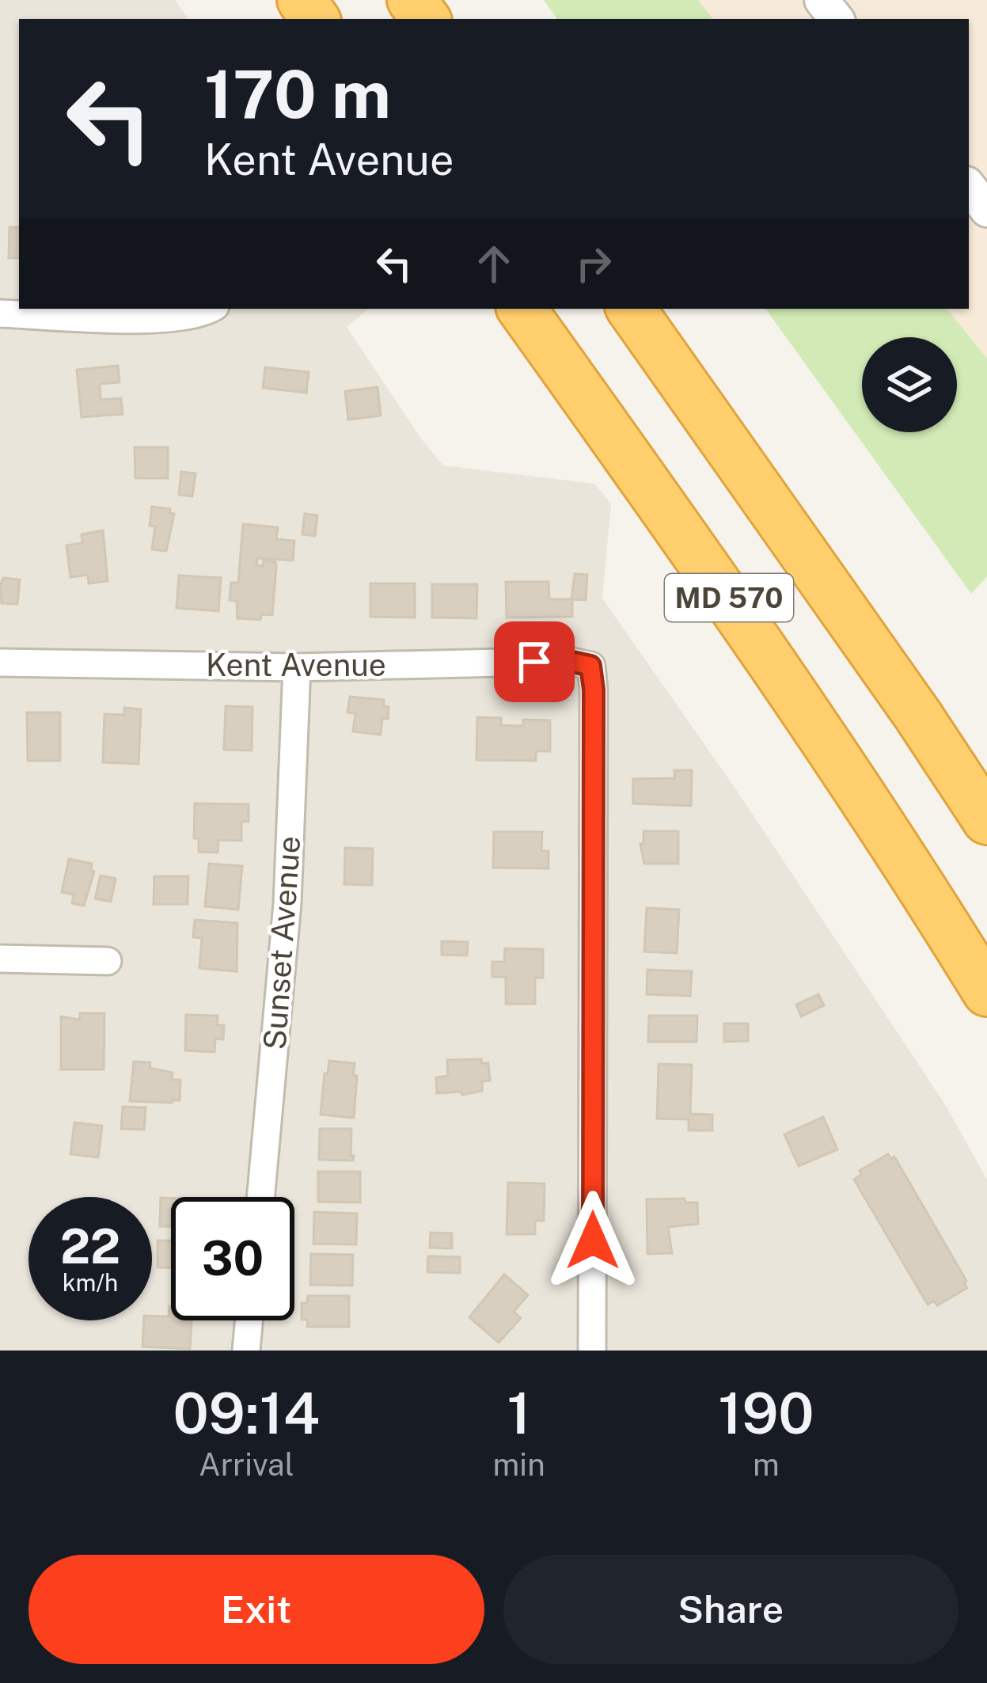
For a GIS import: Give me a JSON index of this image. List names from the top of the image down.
{
  "streets": {
    "highway": ["MD 570"],
    "street": ["Kent Avenue", "Sunset Avenue"]
  },
  "crossings": [
    ["Kent Avenue", "Sunset Avenue"]
  ],
  "page": {
    "turn": ["170 m", "Kent Avenue"],
    "speed": "22 km/h",
    "limit": "30",
    "eta": [
      "09:14",
      "Arrival",
      "1",
      "min",
      "190",
      "m"
    ],
    "buttons": ["Exit", "Share"]
  }
}
